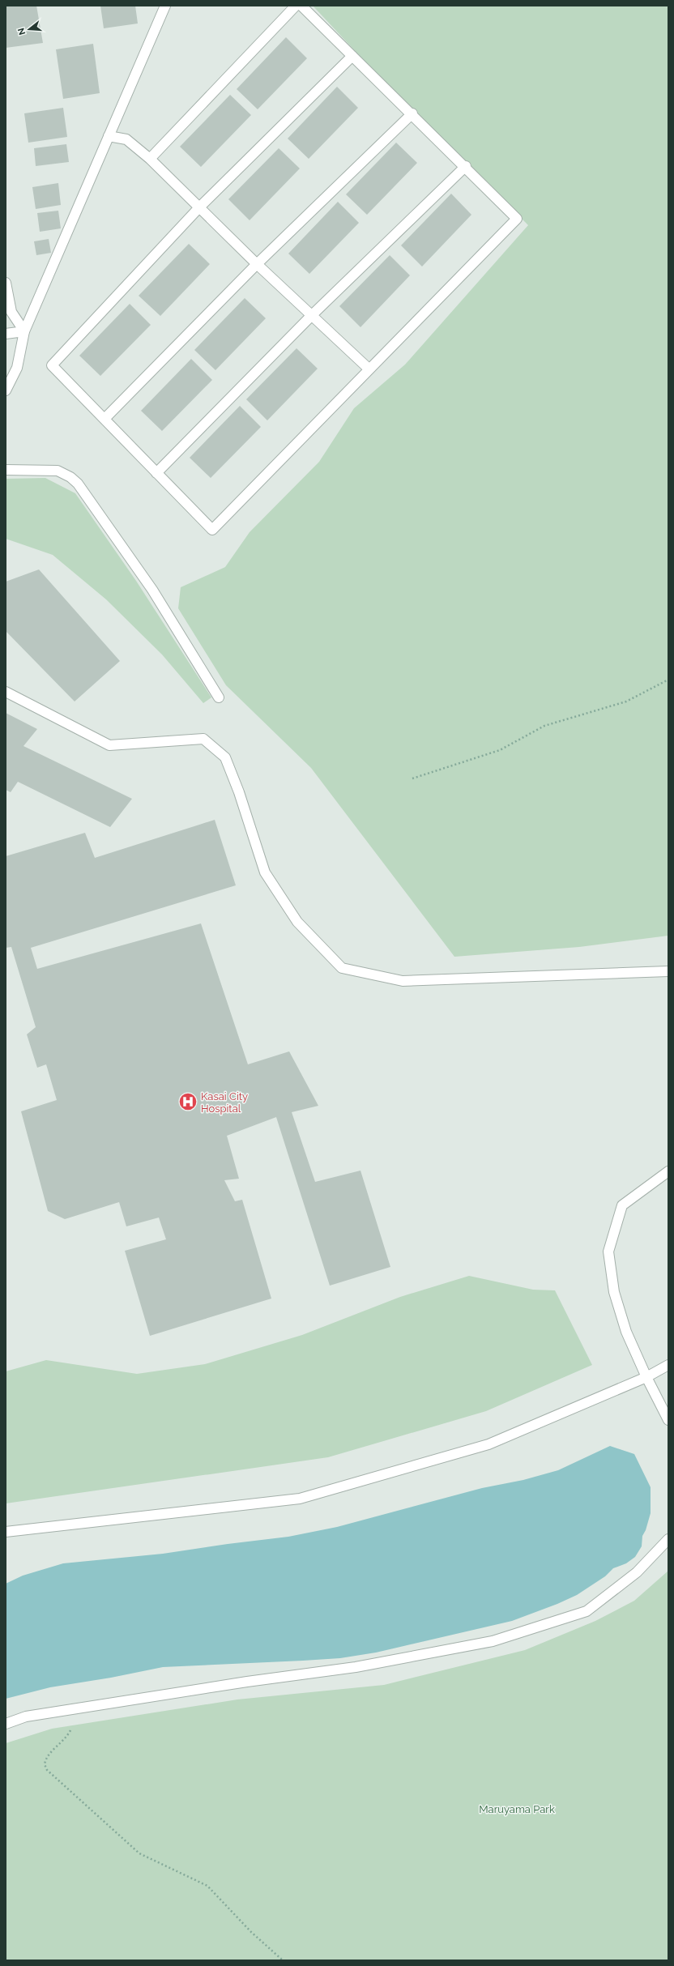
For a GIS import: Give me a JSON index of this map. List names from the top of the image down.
{
  "parks": ["Maruyama Park"],
  "places": {
    "hospital": ["Kasai City Hospital"]
  },
  "north": "left"
}
